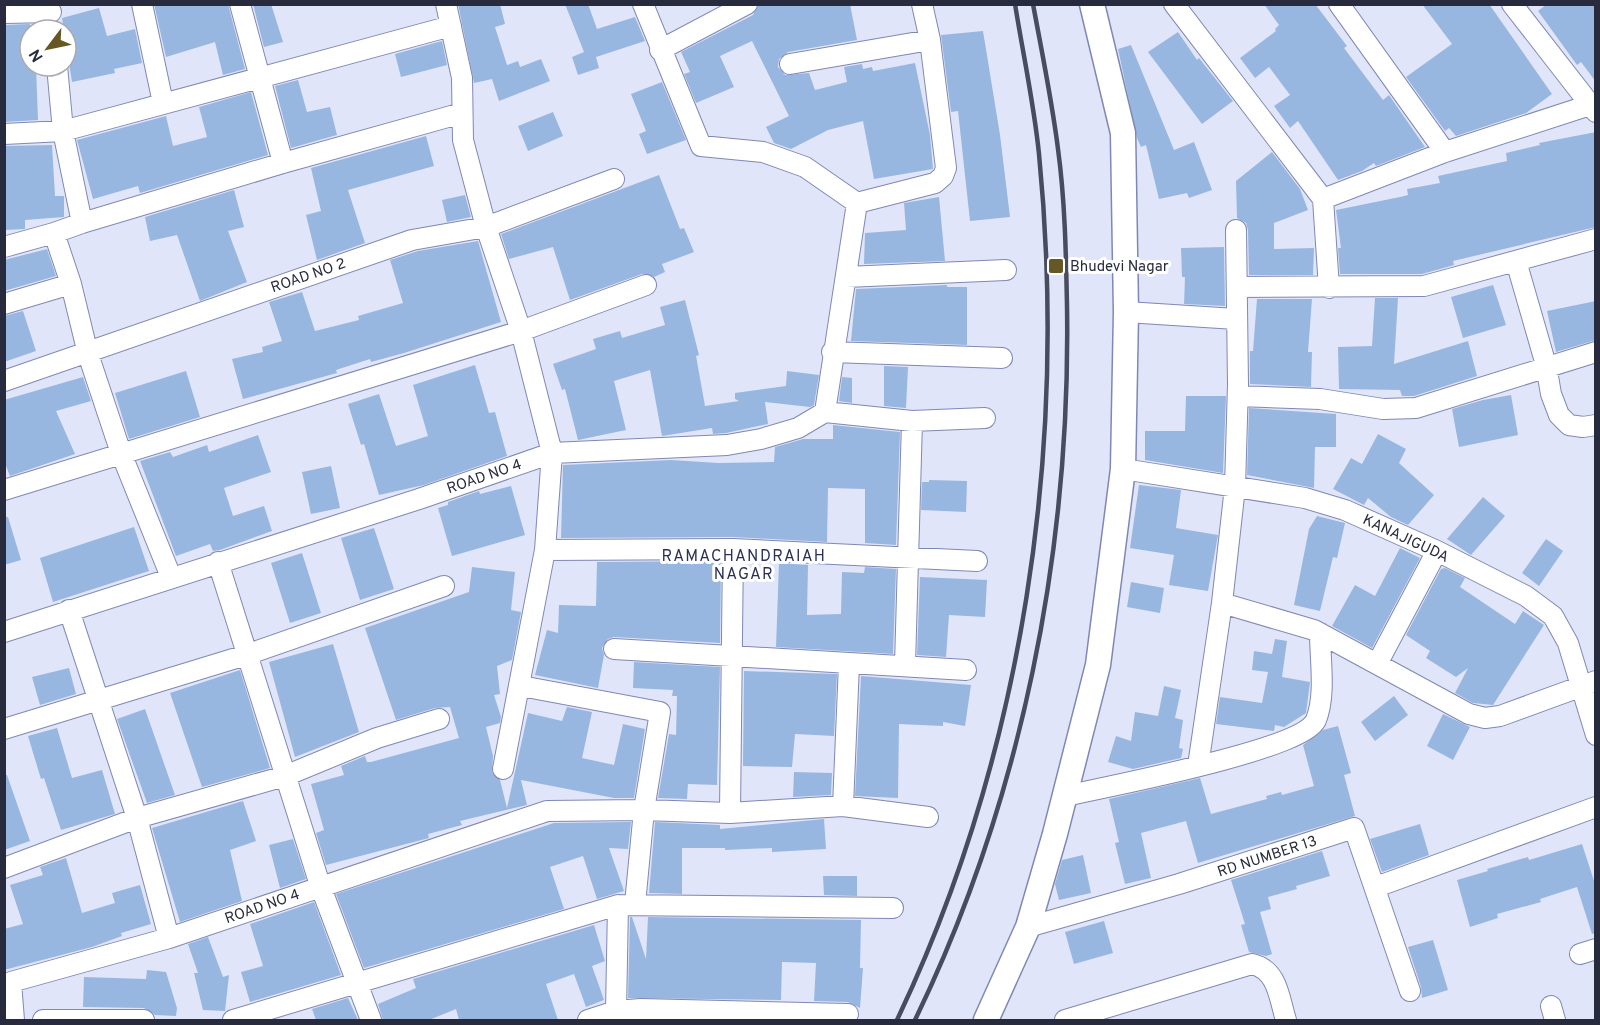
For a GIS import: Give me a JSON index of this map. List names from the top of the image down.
{
  "streets": {
    "street": [
      "ROAD NO 2",
      "ROAD NO 4",
      "KANAJIGUDA",
      "RD NUMBER 13"
    ]
  },
  "districts": ["RAMACHANDRAIAH NAGAR"],
  "places": {
    "transit": ["Bhudevi Nagar"]
  },
  "north": "bottom left"
}
